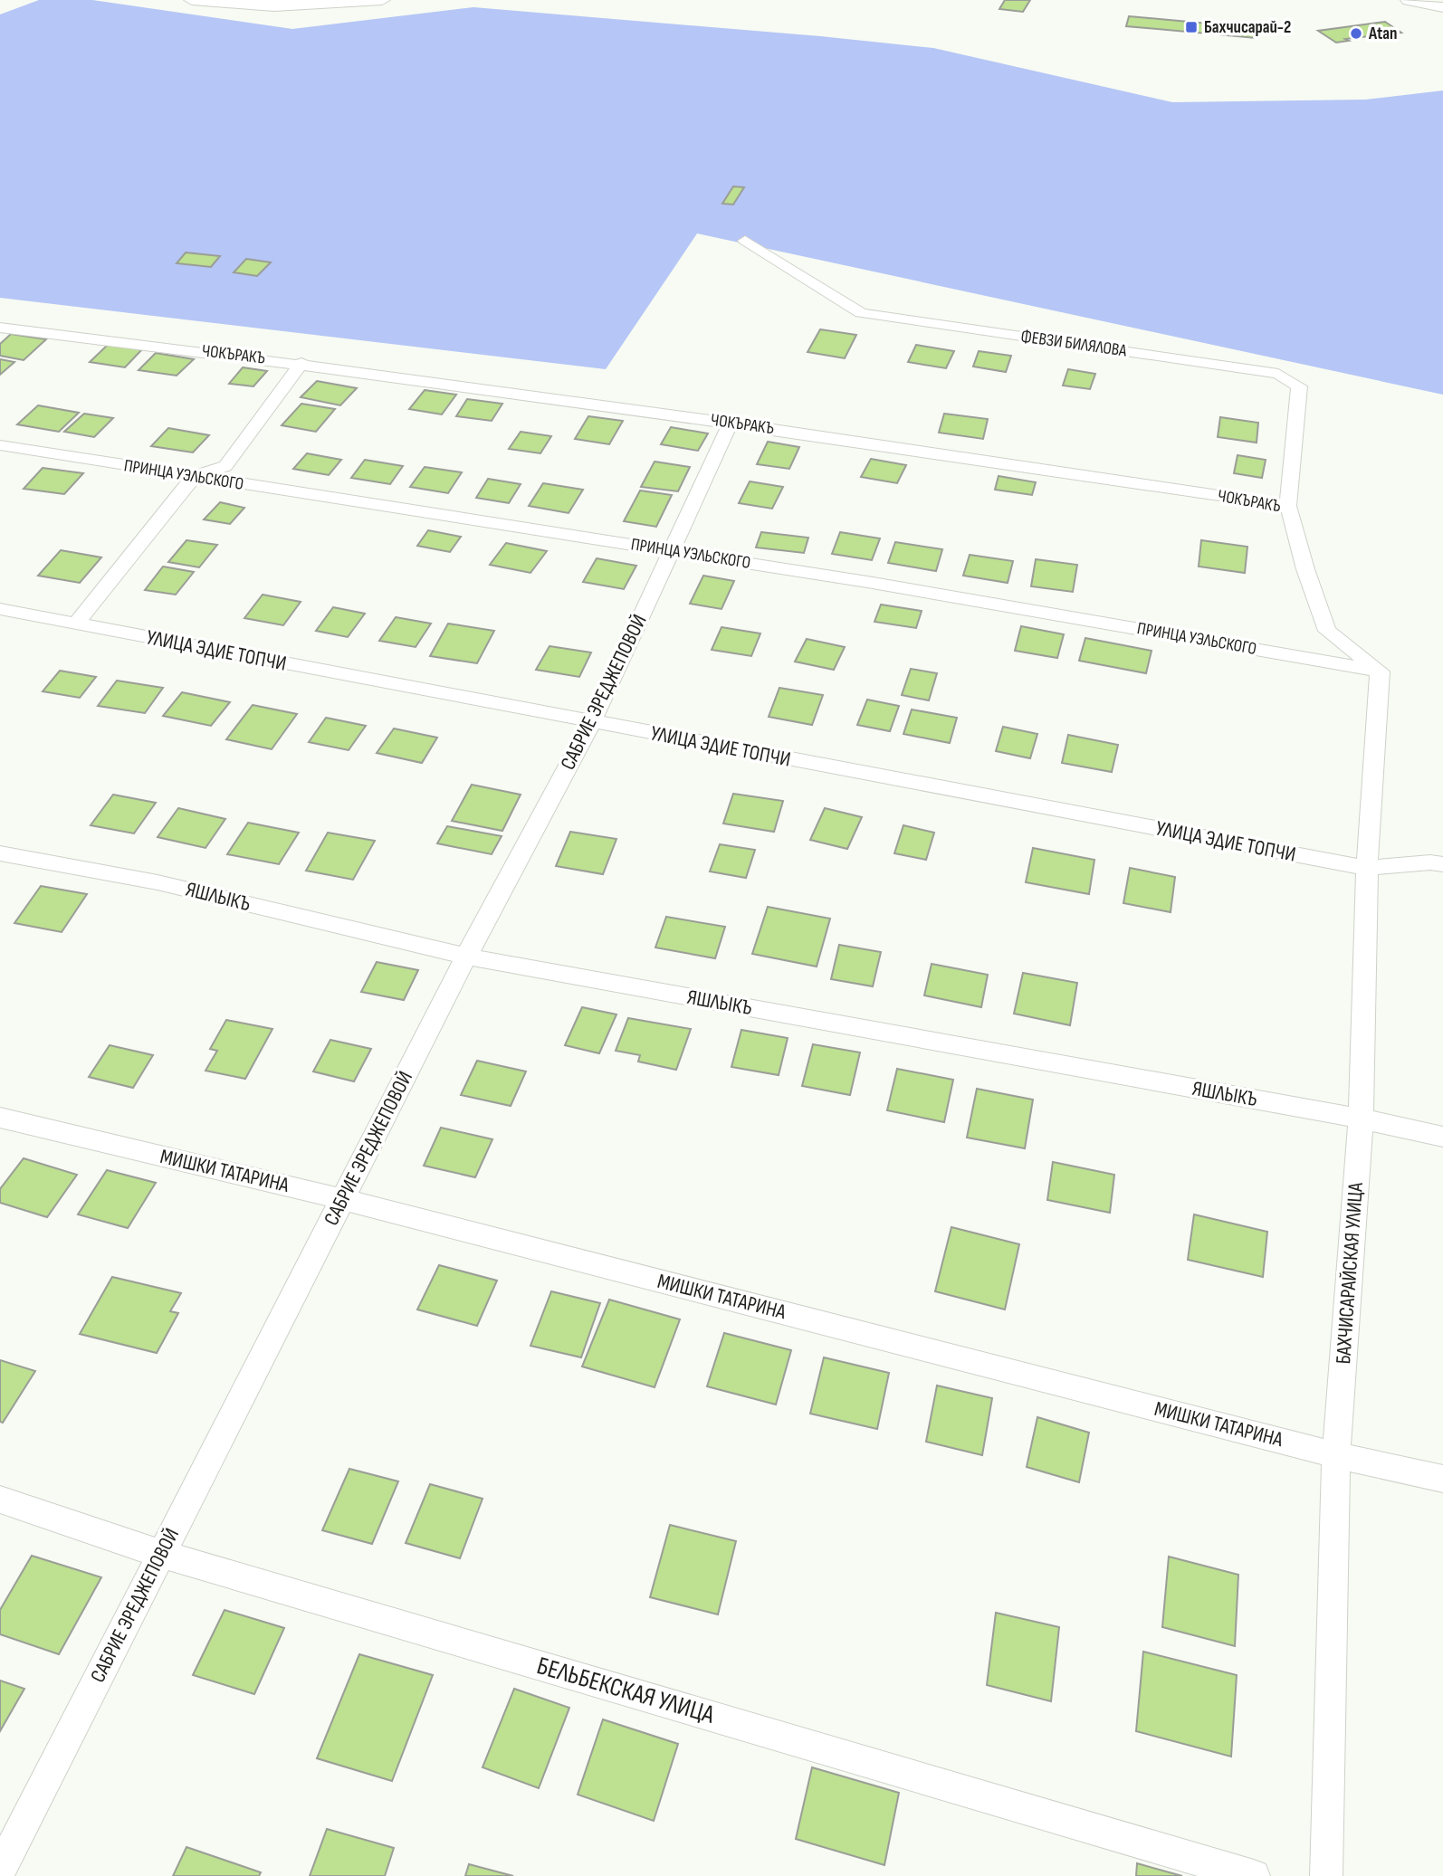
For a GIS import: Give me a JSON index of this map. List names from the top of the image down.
{
  "streets": {
    "street": [
      "ФЕВЗИ БИЛЯЛОВА",
      "ЧОКЪРАКЪ",
      "ПРИНЦА УЭЛЬСКОГО",
      "УЛИЦА ЭДИЕ ТОПЧИ",
      "САБРИЕ ЭРЕДЖЕПОВОЙ",
      "ЯШЛЫКЪ",
      "МИШКИ ТАТАРИНА",
      "БАХЧИСАРАЙСКАЯ УЛИЦА",
      "БЕЛЬБЕКСКАЯ УЛИЦА"
    ]
  },
  "crossings": [
    ["ФЕВЗИ БИЛЯЛОВА", "ЧОКЪРАКЪ"],
    ["ЧОКЪРАКЪ", "ПРИНЦА УЭЛЬСКОГО"],
    ["ЧОКЪРАКЪ", "САБРИЕ ЭРЕДЖЕПОВОЙ"],
    ["ЧОКЪРАКЪ", "БАХЧИСАРАЙСКАЯ УЛИЦА"],
    ["ПРИНЦА УЭЛЬСКОГО", "САБРИЕ ЭРЕДЖЕПОВОЙ"],
    ["ПРИНЦА УЭЛЬСКОГО", "БАХЧИСАРАЙСКАЯ УЛИЦА"],
    ["УЛИЦА ЭДИЕ ТОПЧИ", "САБРИЕ ЭРЕДЖЕПОВОЙ"],
    ["УЛИЦА ЭДИЕ ТОПЧИ", "БАХЧИСАРАЙСКАЯ УЛИЦА"],
    ["САБРИЕ ЭРЕДЖЕПОВОЙ", "ЯШЛЫКЪ"],
    ["САБРИЕ ЭРЕДЖЕПОВОЙ", "МИШКИ ТАТАРИНА"],
    ["САБРИЕ ЭРЕДЖЕПОВОЙ", "БЕЛЬБЕКСКАЯ УЛИЦА"],
    ["ЯШЛЫКЪ", "БАХЧИСАРАЙСКАЯ УЛИЦА"],
    ["МИШКИ ТАТАРИНА", "БАХЧИСАРАЙСКАЯ УЛИЦА"]
  ],
  "places": {
    "transit": ["Бахчисарай-2"],
    "other": ["Atan"]
  }
}
